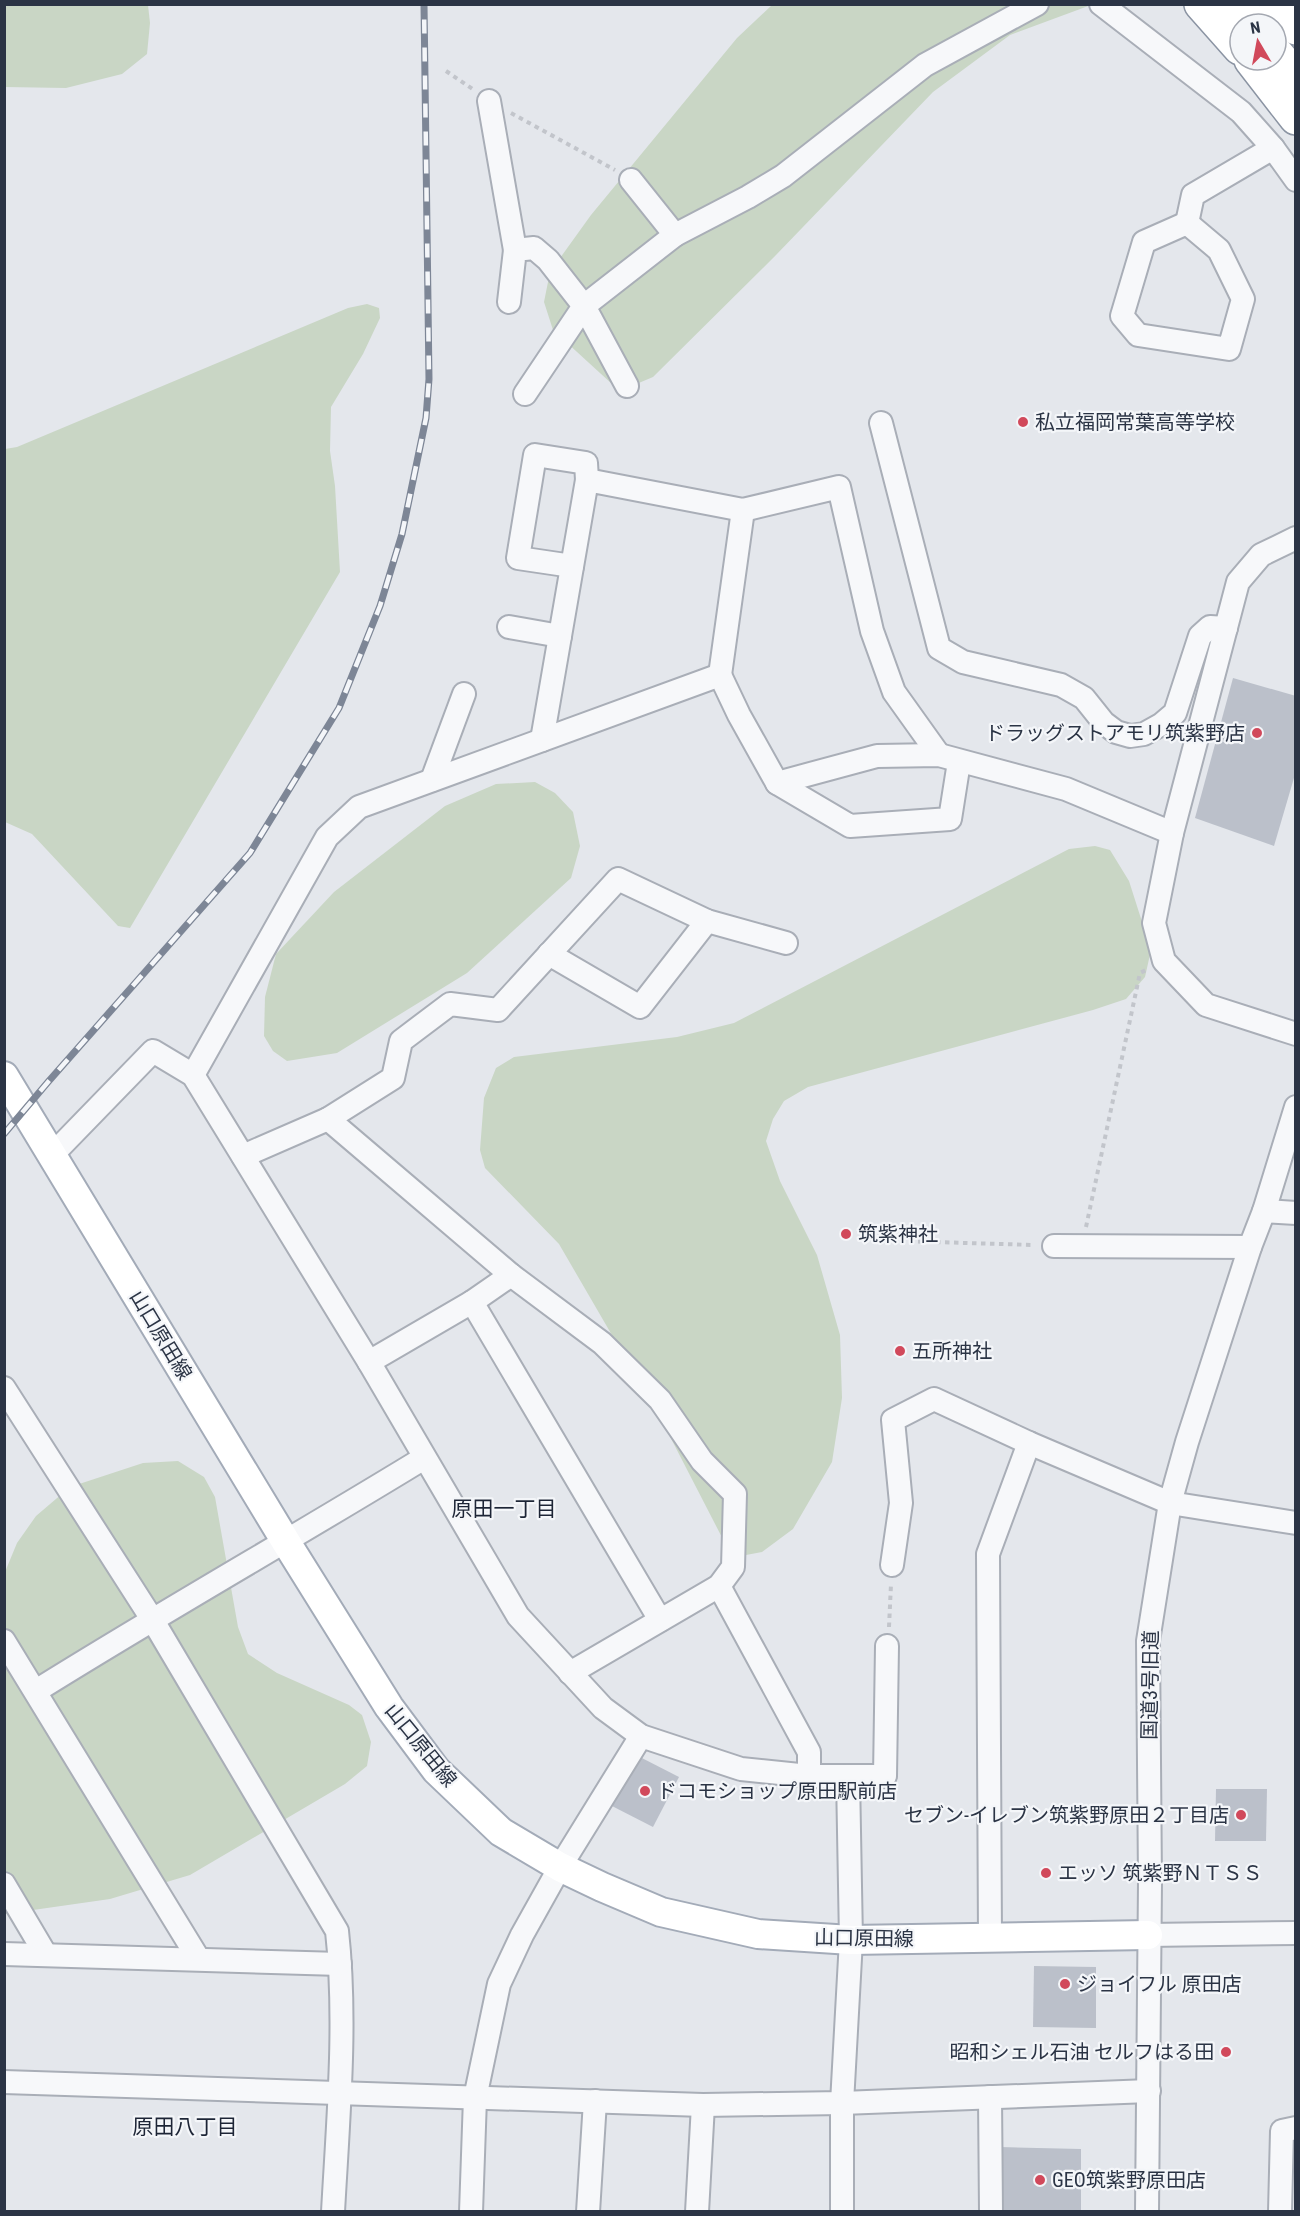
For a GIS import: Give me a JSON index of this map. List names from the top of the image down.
{
  "streets": {
    "main road": ["山口原田線"],
    "street": ["国道3号旧道"]
  },
  "crossings": [
    ["山口原田線", "国道3号旧道"]
  ],
  "districts": ["原田一丁目", "原田八丁目"],
  "places": [
    "私立福岡常葉高等学校",
    "ドラッグストアモリ筑紫野店",
    "筑紫神社",
    "五所神社",
    "ドコモショップ原田駅前店",
    "セブン-イレブン筑紫野原田２丁目店",
    "エッソ 筑紫野ＮＴＳＳ",
    "ジョイフル 原田店",
    "昭和シェル石油 セルフはる田",
    "GEO筑紫野原田店"
  ],
  "north": "top"
}
